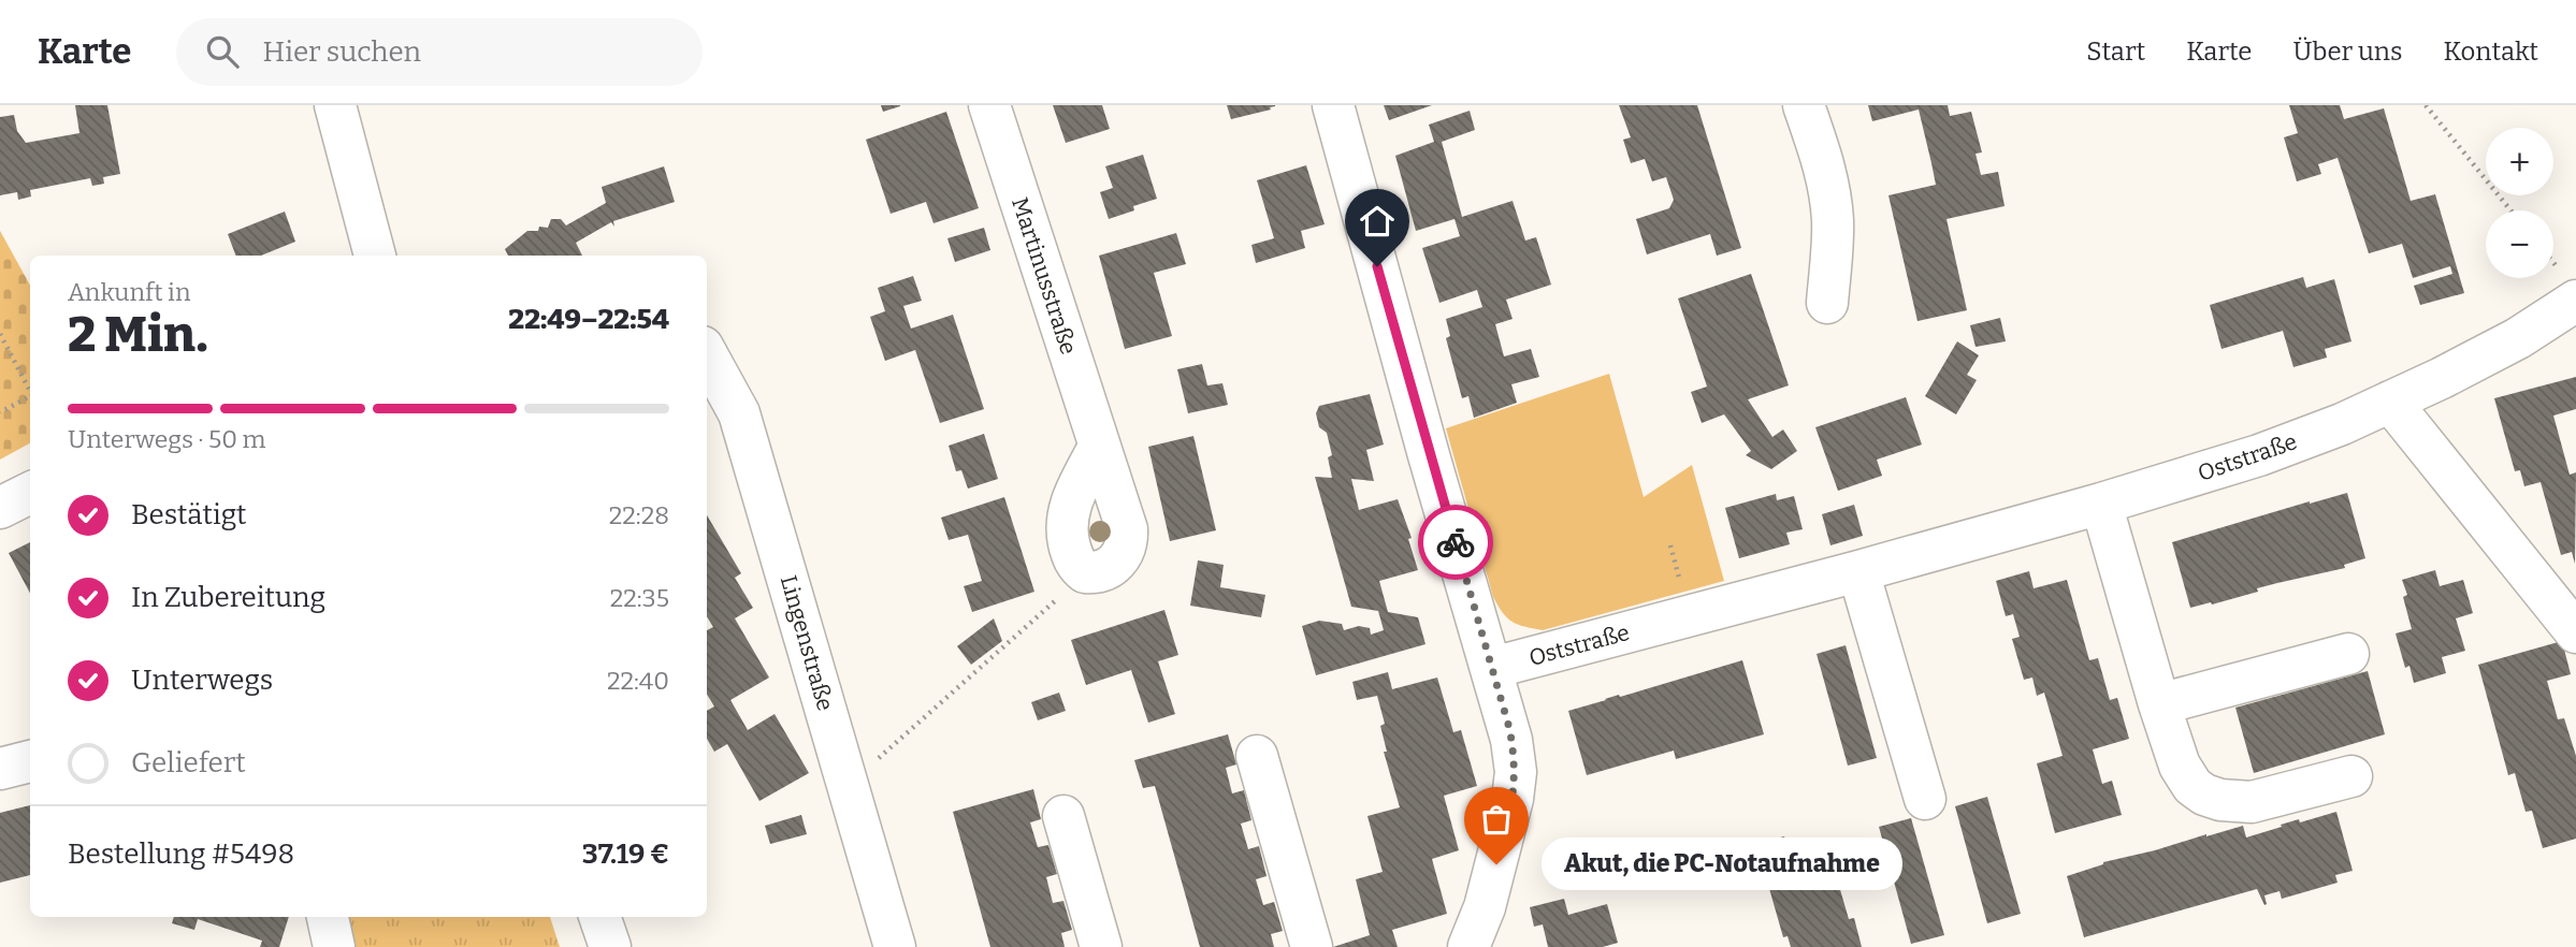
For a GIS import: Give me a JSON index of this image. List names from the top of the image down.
{
  "streets": {
    "street": ["Martinusstraße", "Oststraße", "Lingenstraße"]
  },
  "places": ["Akut, die PC-Notaufnahme"],
  "page": {
    "header": "Karte",
    "search": "Hier suchen",
    "nav": [
      "Start",
      "Karte",
      "Über uns",
      "Kontakt"
    ],
    "map_buttons": ["+", "−"],
    "heading": ["2 Min.", "Ankunft in", "22:49–22:54"],
    "panel": ["Bestellung #5498", "37.19 €"],
    "bar": "Unterwegs · 50 m",
    "list": [
      ["Bestätigt", "22:28"],
      ["In Zubereitung", "22:35"],
      ["Unterwegs", "22:40"],
      "Geliefert"
    ],
    "bubble": "Akut, die PC-Notaufnahme"
  }
}
